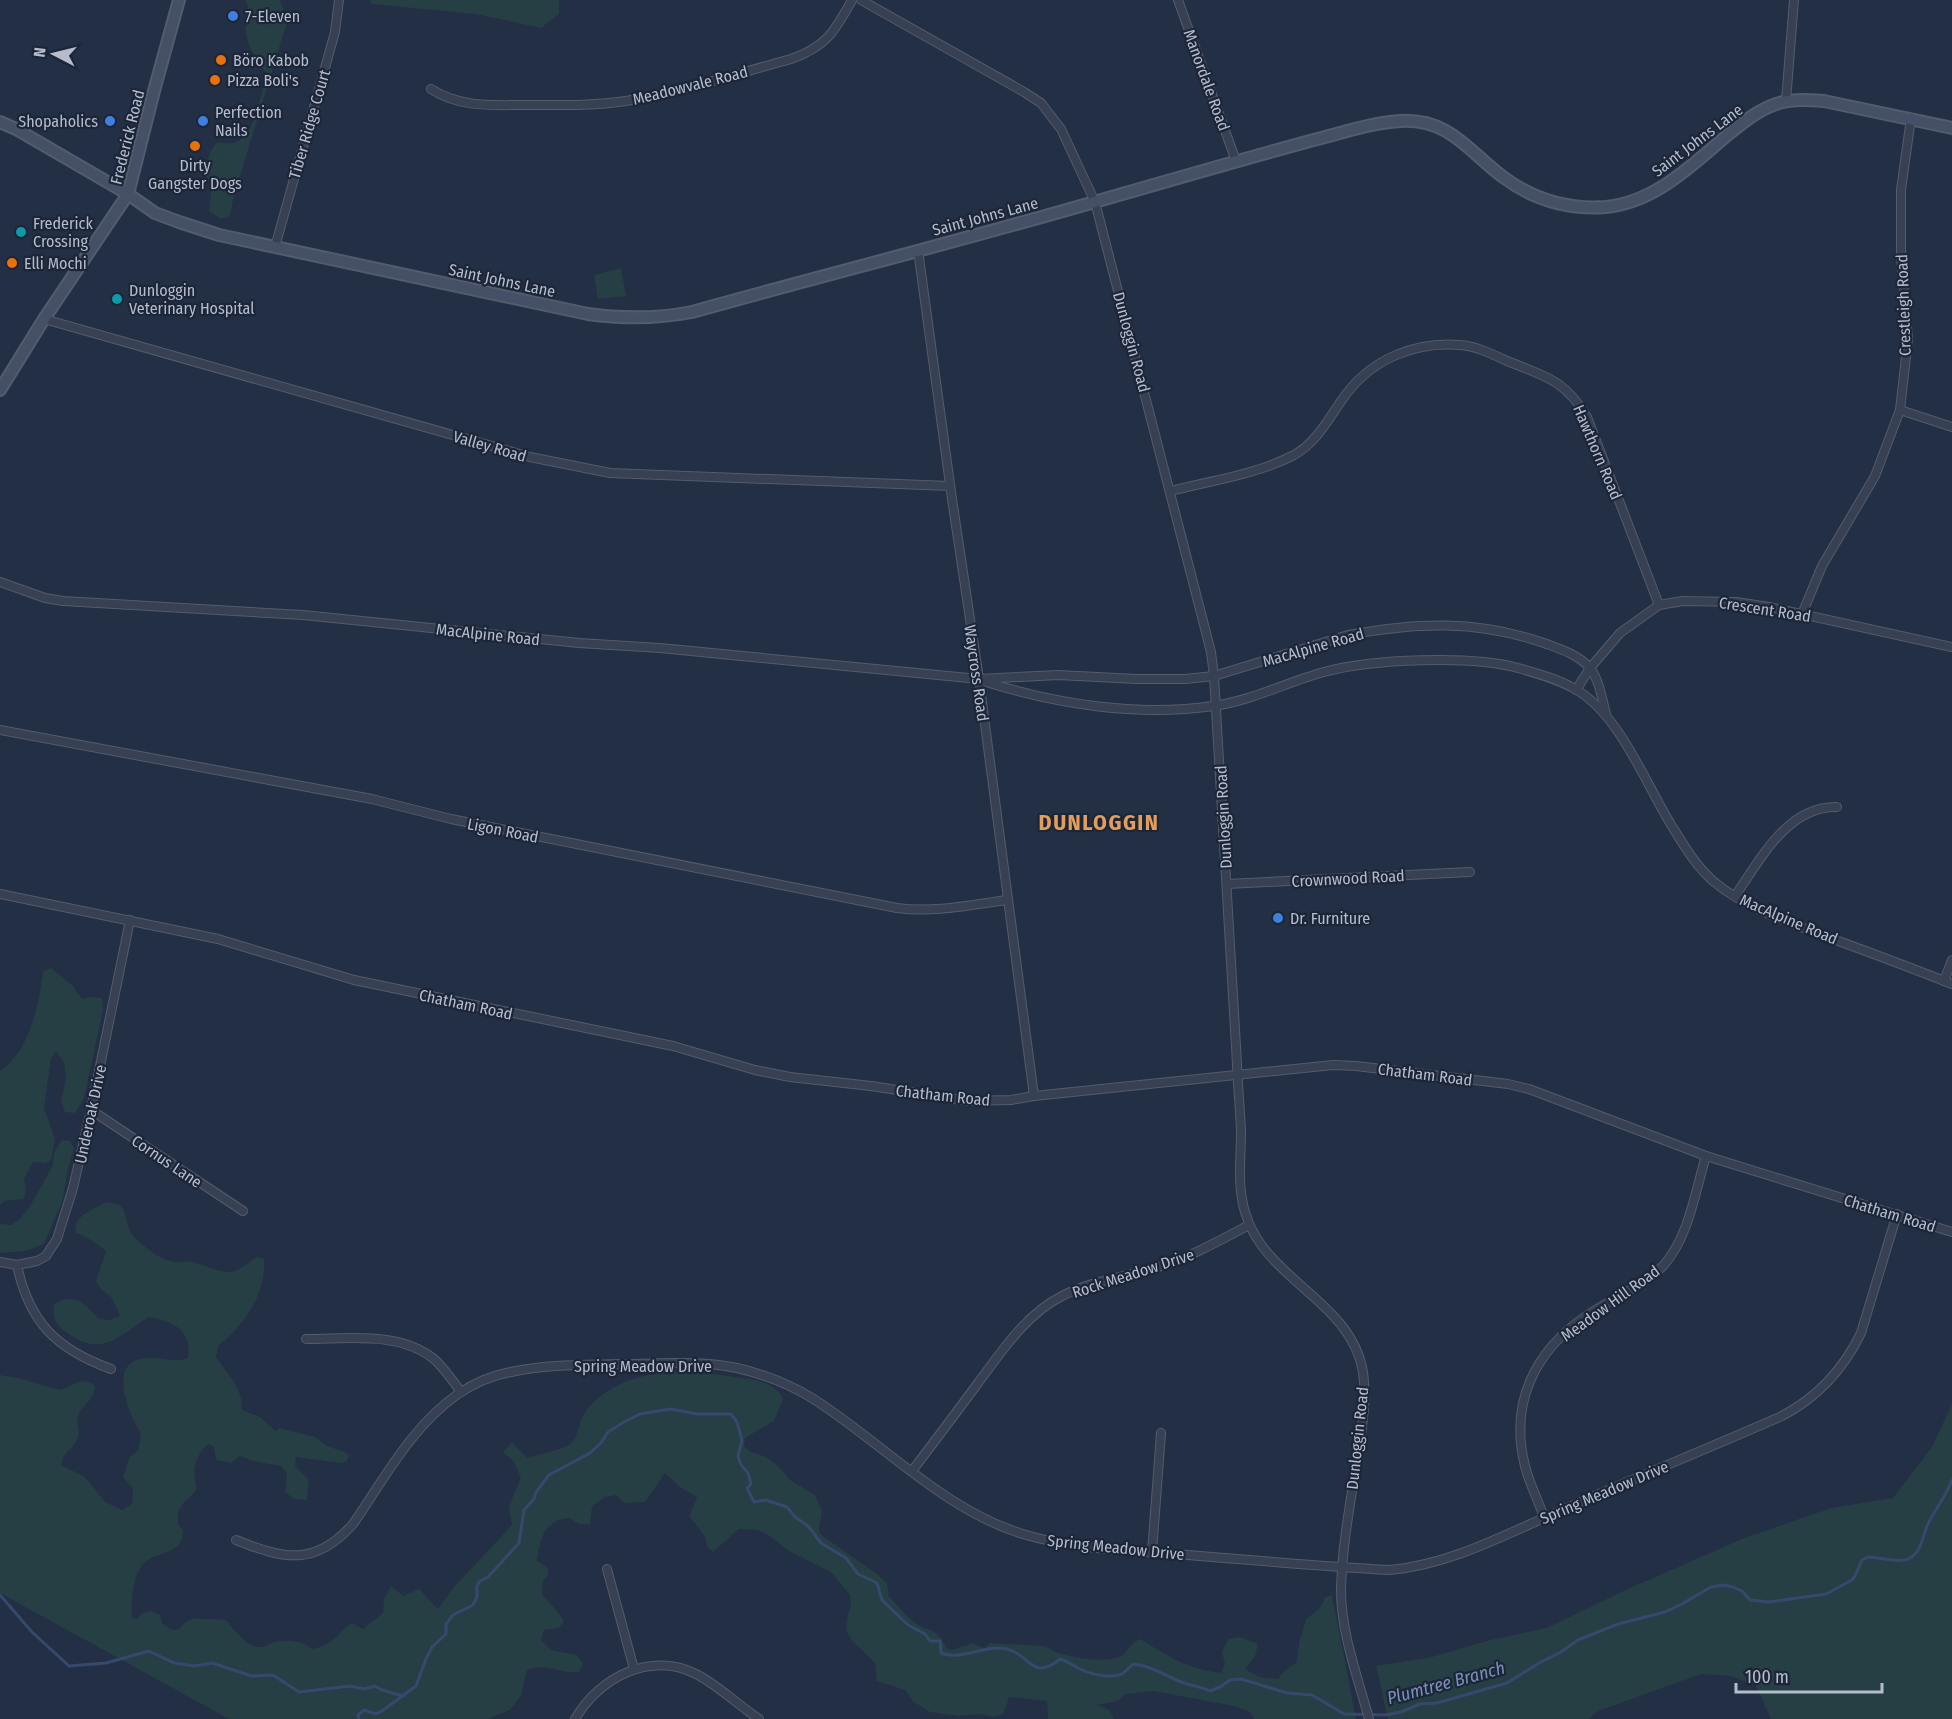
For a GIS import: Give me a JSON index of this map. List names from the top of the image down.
{
  "streets": {
    "street": [
      "Manordale Road",
      "Meadowvale Road",
      "Tiber Ridge Court",
      "Frederick Road",
      "Saint Johns Lane",
      "Crestleigh Road",
      "Dunloggin Road",
      "Valley Road",
      "Hawthorn Road",
      "Crescent Road",
      "MacAlpine Road",
      "Waycross Road",
      "Ligon Road",
      "Crownwood Road",
      "Chatham Road",
      "Underoak Drive",
      "Cornus Lane",
      "Rock Meadow Drive",
      "Meadow Hill Road",
      "Spring Meadow Drive"
    ]
  },
  "crossings": [
    ["Manordale Road", "Saint Johns Lane"],
    ["Tiber Ridge Court", "Saint Johns Lane"],
    ["Frederick Road", "Saint Johns Lane"],
    ["Frederick Road", "Valley Road"],
    ["Saint Johns Lane", "Crestleigh Road"],
    ["Saint Johns Lane", "Dunloggin Road"],
    ["Saint Johns Lane", "Waycross Road"],
    ["Crestleigh Road", "Crescent Road"],
    ["Dunloggin Road", "Hawthorn Road"],
    ["Dunloggin Road", "MacAlpine Road"],
    ["Dunloggin Road", "Crownwood Road"],
    ["Dunloggin Road", "Chatham Road"],
    ["Dunloggin Road", "Rock Meadow Drive"],
    ["Dunloggin Road", "Spring Meadow Drive"],
    ["Valley Road", "Waycross Road"],
    ["Hawthorn Road", "Crescent Road"],
    ["Crescent Road", "MacAlpine Road"],
    ["MacAlpine Road", "Waycross Road"],
    ["Waycross Road", "Ligon Road"],
    ["Waycross Road", "Chatham Road"],
    ["Chatham Road", "Underoak Drive"],
    ["Chatham Road", "Meadow Hill Road"],
    ["Chatham Road", "Spring Meadow Drive"],
    ["Underoak Drive", "Cornus Lane"],
    ["Rock Meadow Drive", "Spring Meadow Drive"],
    ["Meadow Hill Road", "Spring Meadow Drive"]
  ],
  "districts": ["DUNLOGGIN"],
  "water": ["Plumtree Branch"],
  "places": [
    "7-Eleven",
    "Böro Kabob",
    "Pizza Boli's",
    "Shopaholics",
    "Perfection Nails",
    "Dirty Gangster Dogs",
    "Frederick Crossing",
    "Elli Mochi",
    "Dunloggin Veterinary Hospital",
    "Dr. Furniture"
  ],
  "scale_bar": "100 m",
  "north": "left"
}
